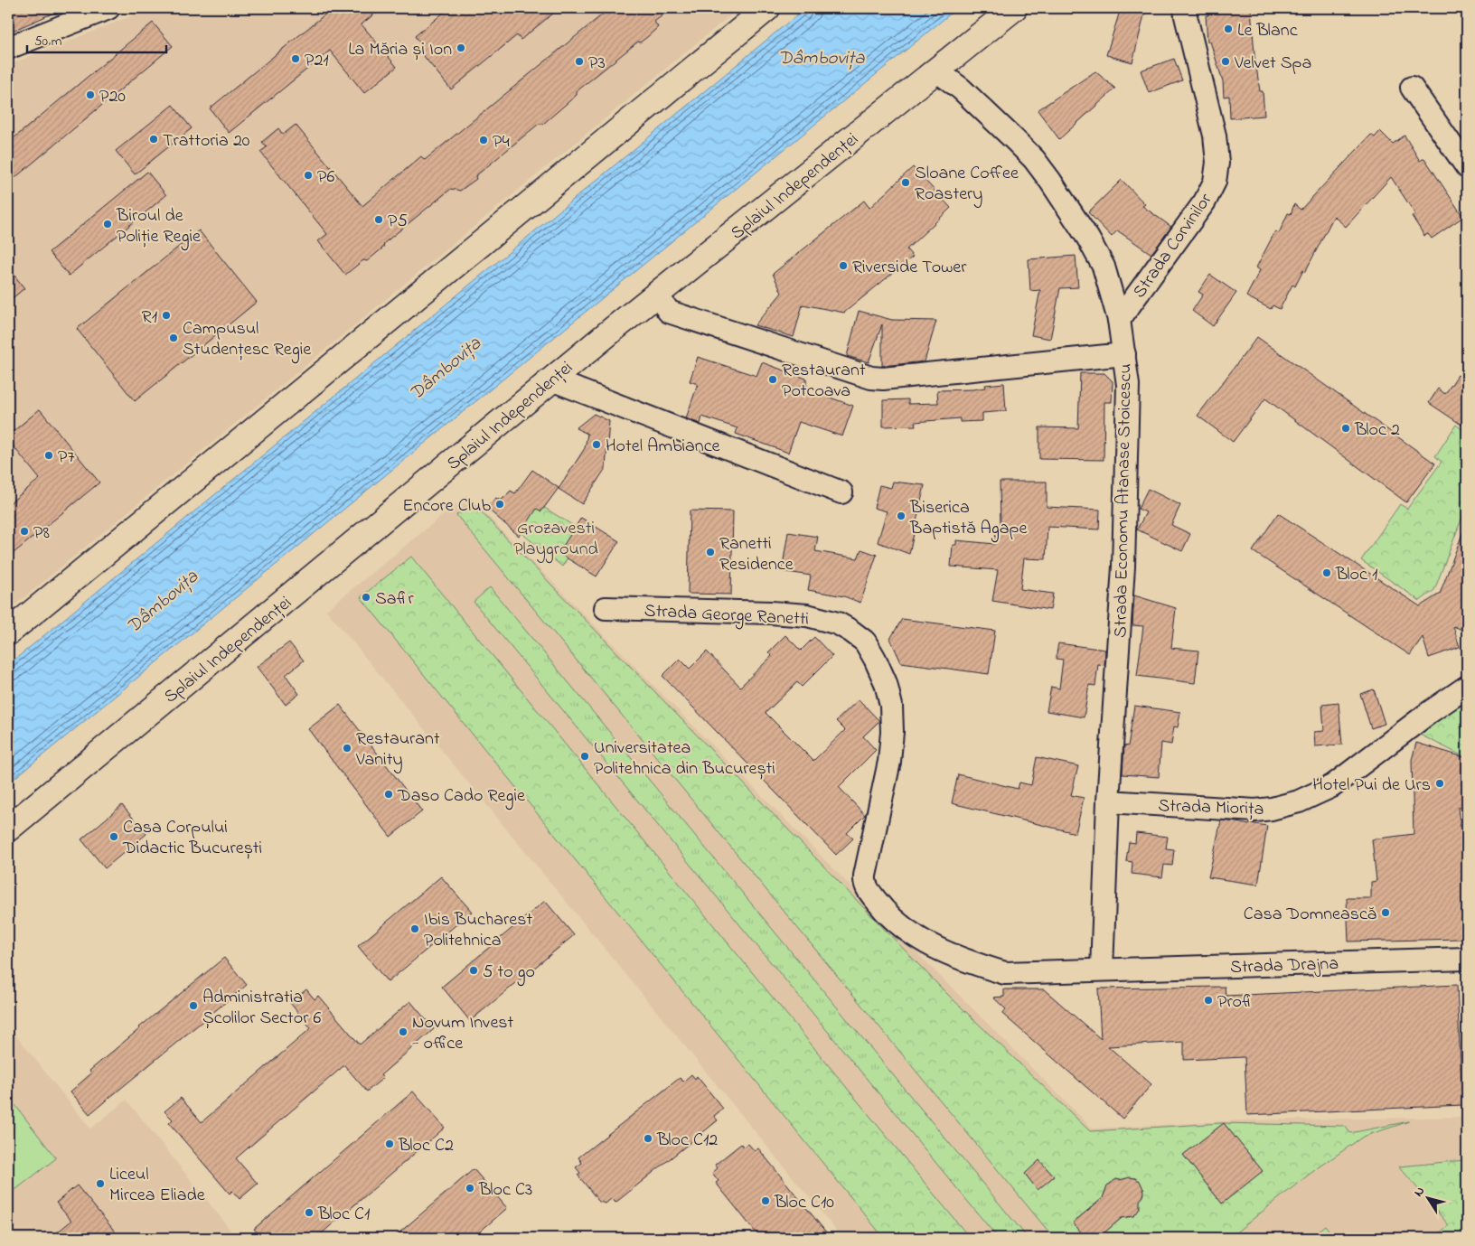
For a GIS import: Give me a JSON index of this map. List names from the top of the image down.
{
  "streets": {
    "main road": ["Splaiul Independenței"],
    "street": [
      "Strada Corvinilor",
      "Strada Economu Atanase Stoicescu",
      "Strada George Ranetti",
      "Strada Miorița",
      "Strada Drajna"
    ]
  },
  "crossings": [
    ["Splaiul Independenței", "Strada Economu Atanase Stoicescu"],
    ["Strada Corvinilor", "Strada Economu Atanase Stoicescu"],
    ["Strada Economu Atanase Stoicescu", "Strada George Ranetti"],
    ["Strada Economu Atanase Stoicescu", "Strada Miorița"],
    ["Strada Economu Atanase Stoicescu", "Strada Drajna"],
    ["Strada George Ranetti", "Strada Drajna"]
  ],
  "water": ["Dâmbovița"],
  "parks": ["Grozavesti Playground"],
  "places": [
    "Le Blanc",
    "La Măria și Ion",
    "P21",
    "P3",
    "Velvet Spa",
    "P20",
    "Trattoria 20",
    "P4",
    "P6",
    "Sloane Coffee Roastery",
    "P5",
    "Biroul de Poliție Regie",
    "Riverside Tower",
    "R1",
    "Campusul Studențesc Regie",
    "Restaurant Potcoava",
    "Bloc 2",
    "Hotel Ambiance",
    "P7",
    "Encore Club",
    "Biserica Baptistă Agape",
    "P8",
    "Ranetti Residence",
    "Bloc 1",
    "Safir",
    "Restaurant Vanity",
    "Universitatea Politehnica din București",
    "Hotel Pui de Urs",
    "Daso Cado Regie",
    "Casa Corpului Didactic București",
    "Casa Domnească",
    "Ibis Bucharest Politehnica",
    "5 to go",
    "Profi",
    "Administratia Școlilor Sector 6",
    "Novum Invest - office",
    "Bloc C12",
    "Bloc C2",
    "Liceul Mircea Eliade",
    "Bloc C3",
    "Bloc C10",
    "Bloc C1"
  ],
  "scale_bar": "50 m",
  "north": "top left"
}
